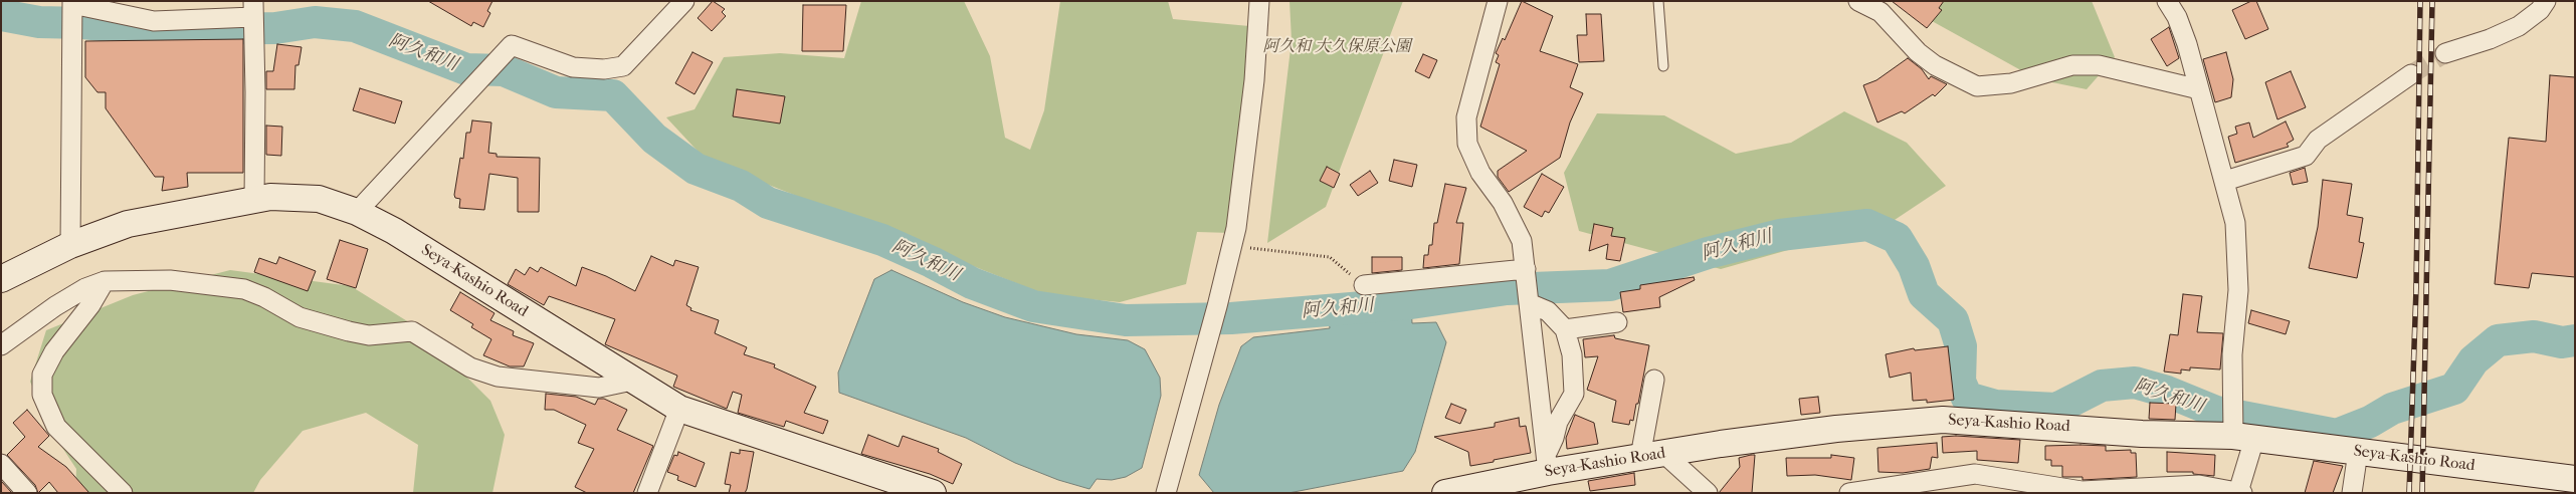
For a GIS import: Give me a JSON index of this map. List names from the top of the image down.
{
  "streets": {
    "main road": ["Seya-Kashio Road"]
  },
  "water": ["阿久和川"],
  "parks": ["阿久和 大久保原公園"]
}
